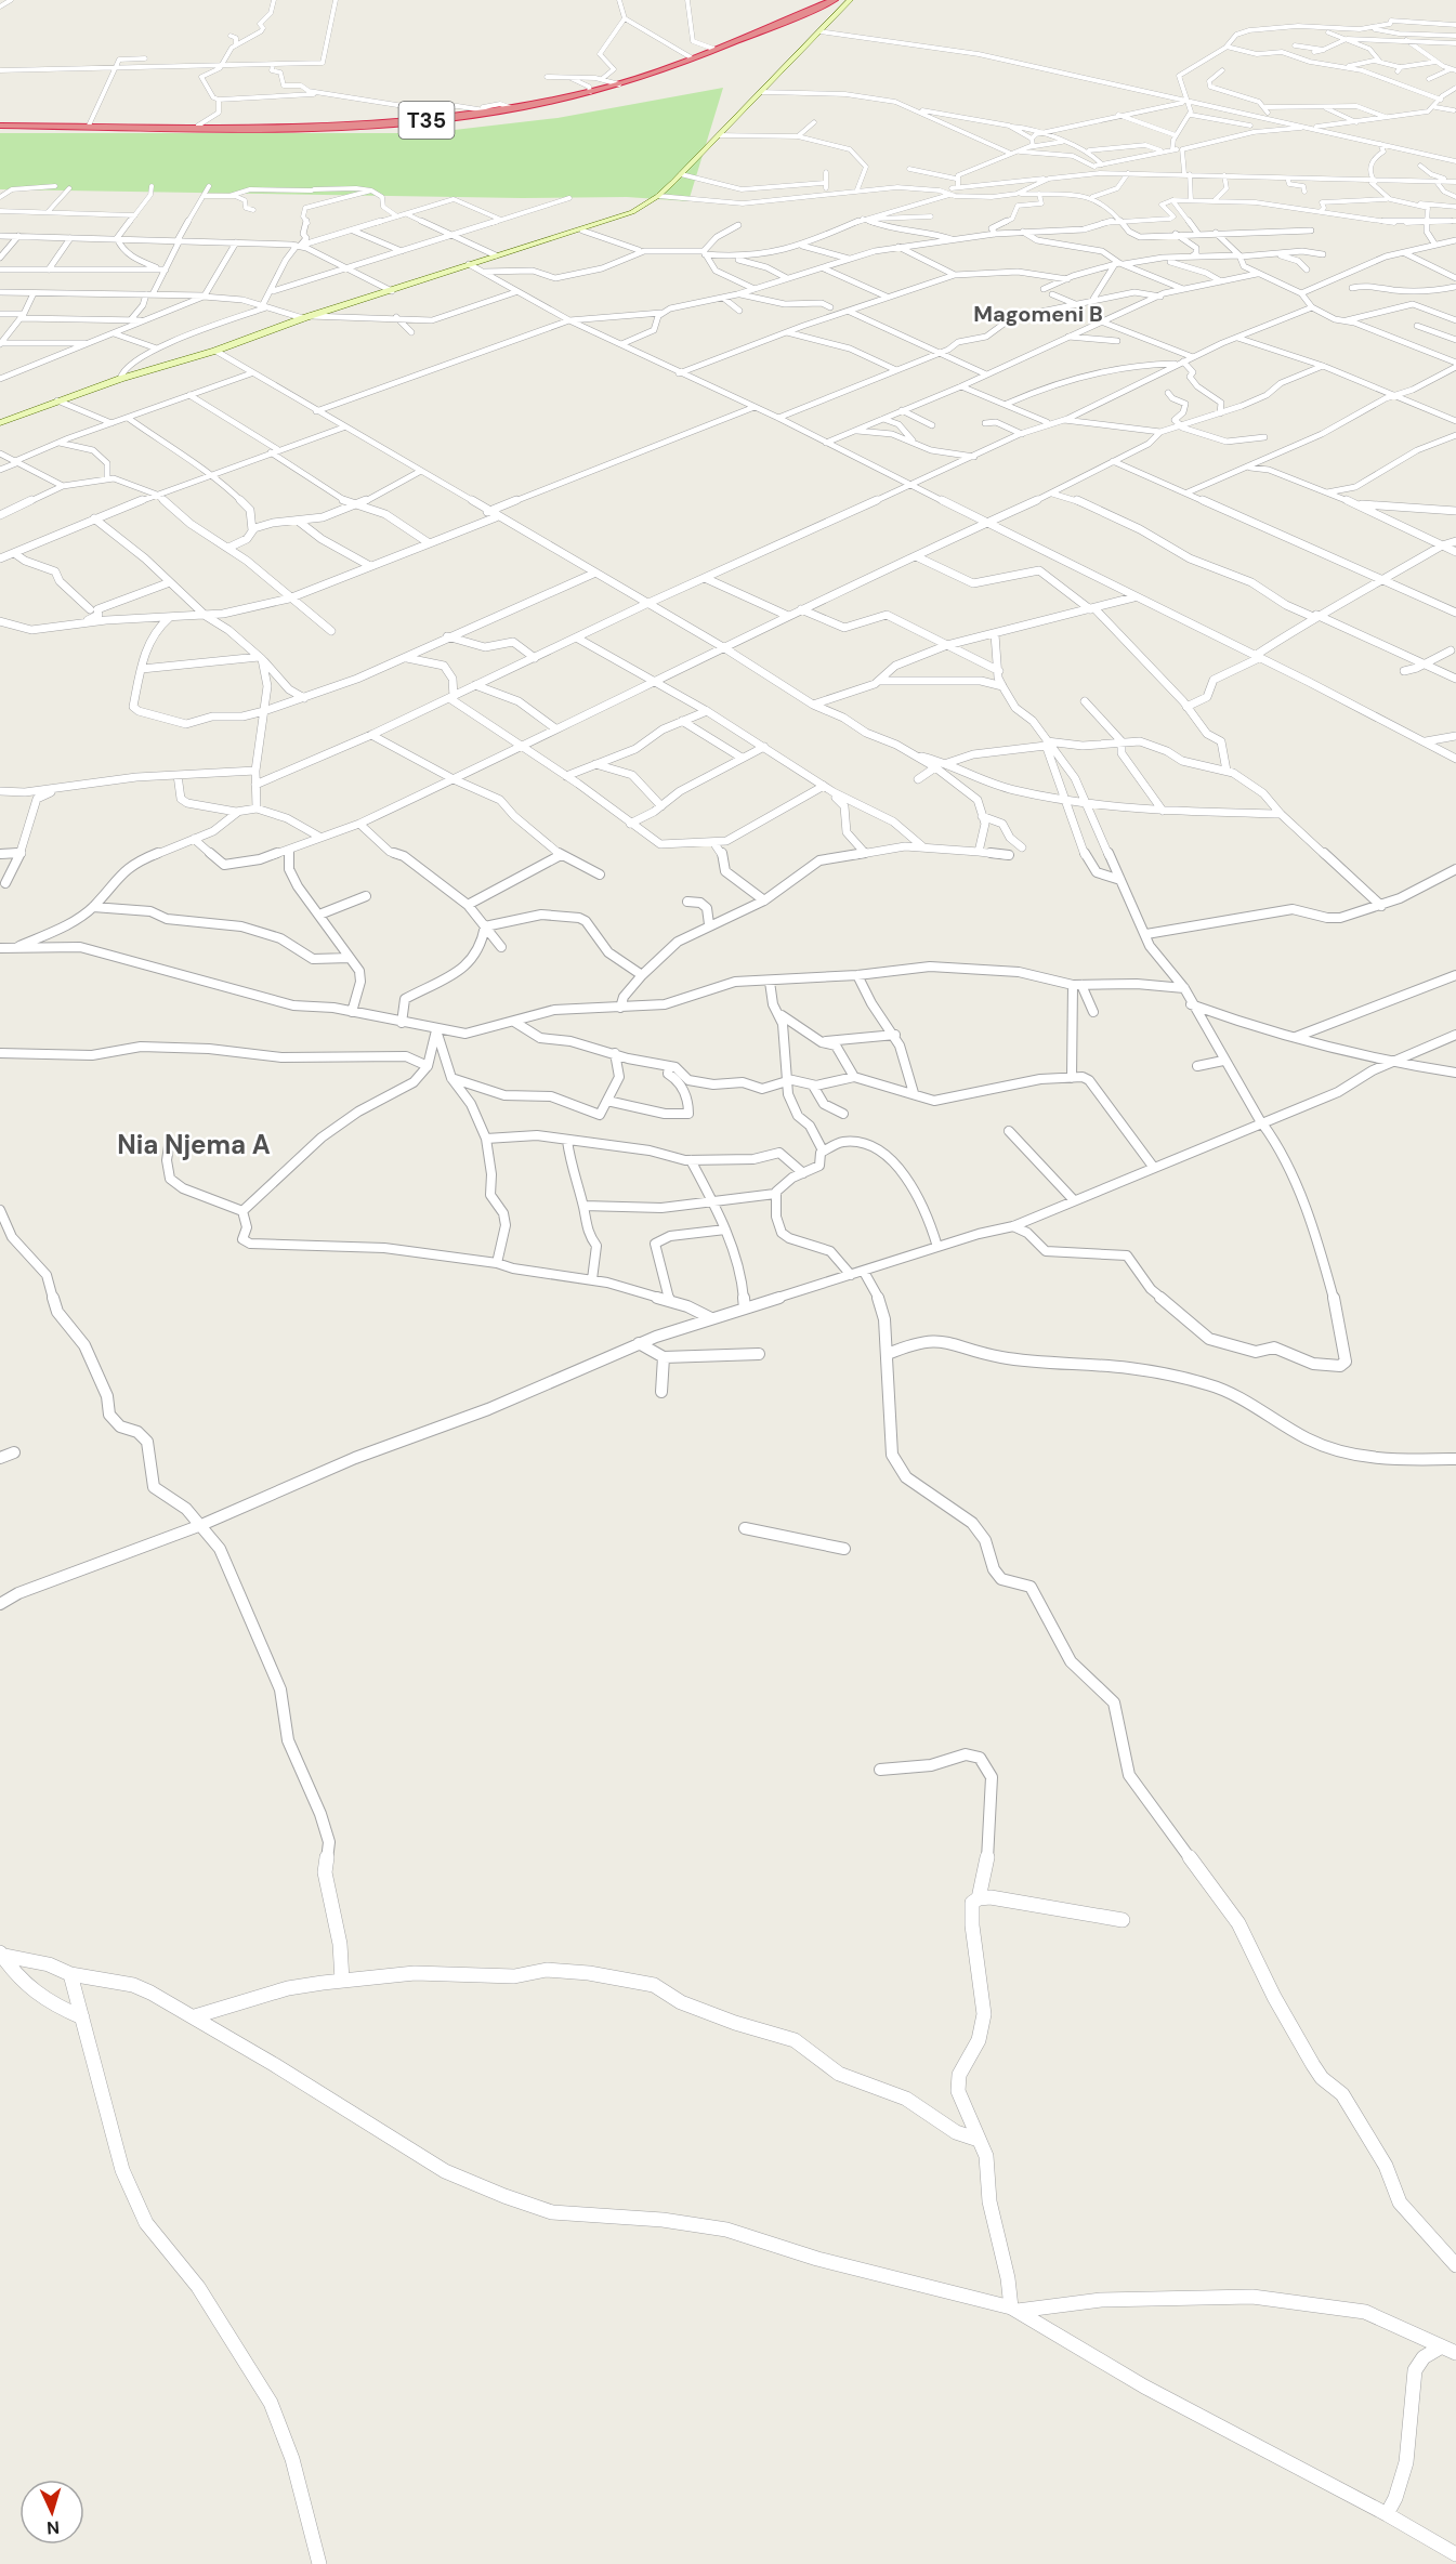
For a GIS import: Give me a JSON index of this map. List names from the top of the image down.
{
  "streets": {
    "highway": ["T35"]
  },
  "districts": ["Magomeni B", "Nia Njema A"],
  "north": "bottom"
}
